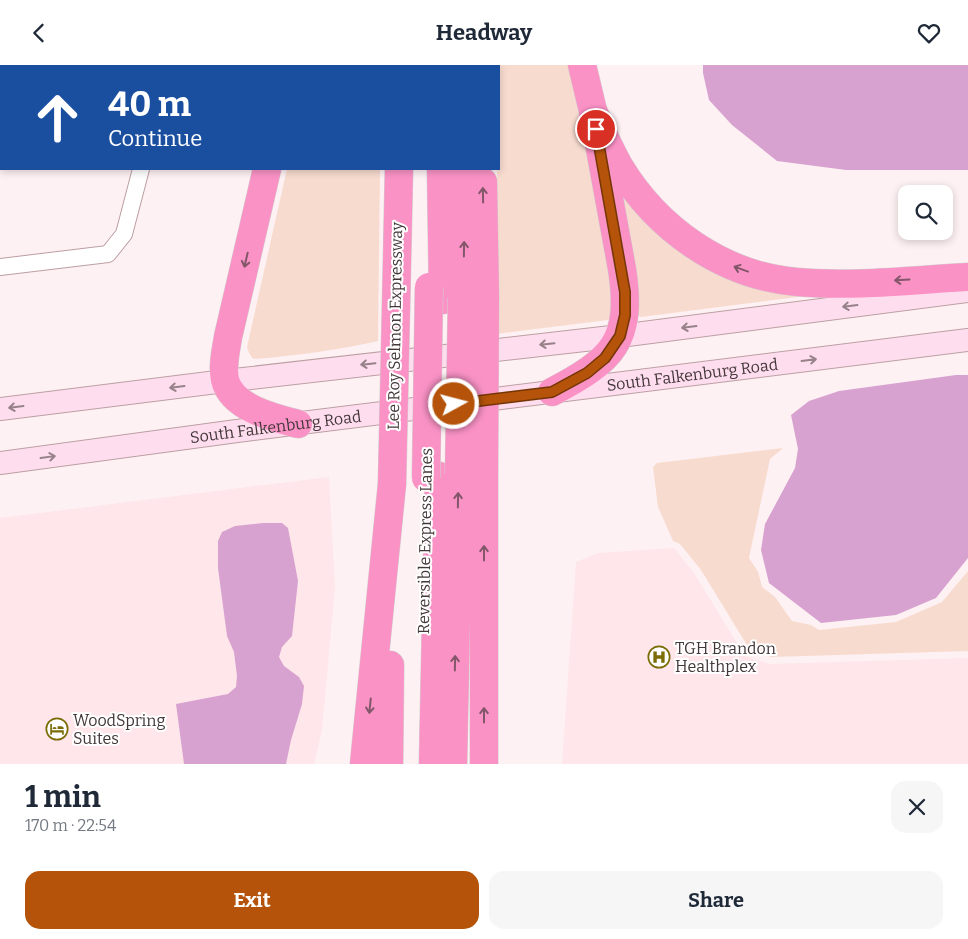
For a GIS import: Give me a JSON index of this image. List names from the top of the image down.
{
  "streets": {
    "highway": ["Lee Roy Selmon Expressway", "Reversible Express Lanes"],
    "street": ["South Falkenburg Road"]
  },
  "places": {
    "hospital": ["TGH Brandon Healthplex"],
    "hotel": ["WoodSpring Suites"]
  },
  "page": {
    "header": "Headway",
    "turn": ["40 m", "Continue"],
    "heading": ["1 min", "170 m · 22:54"],
    "buttons": ["Exit", "Share"]
  }
}
